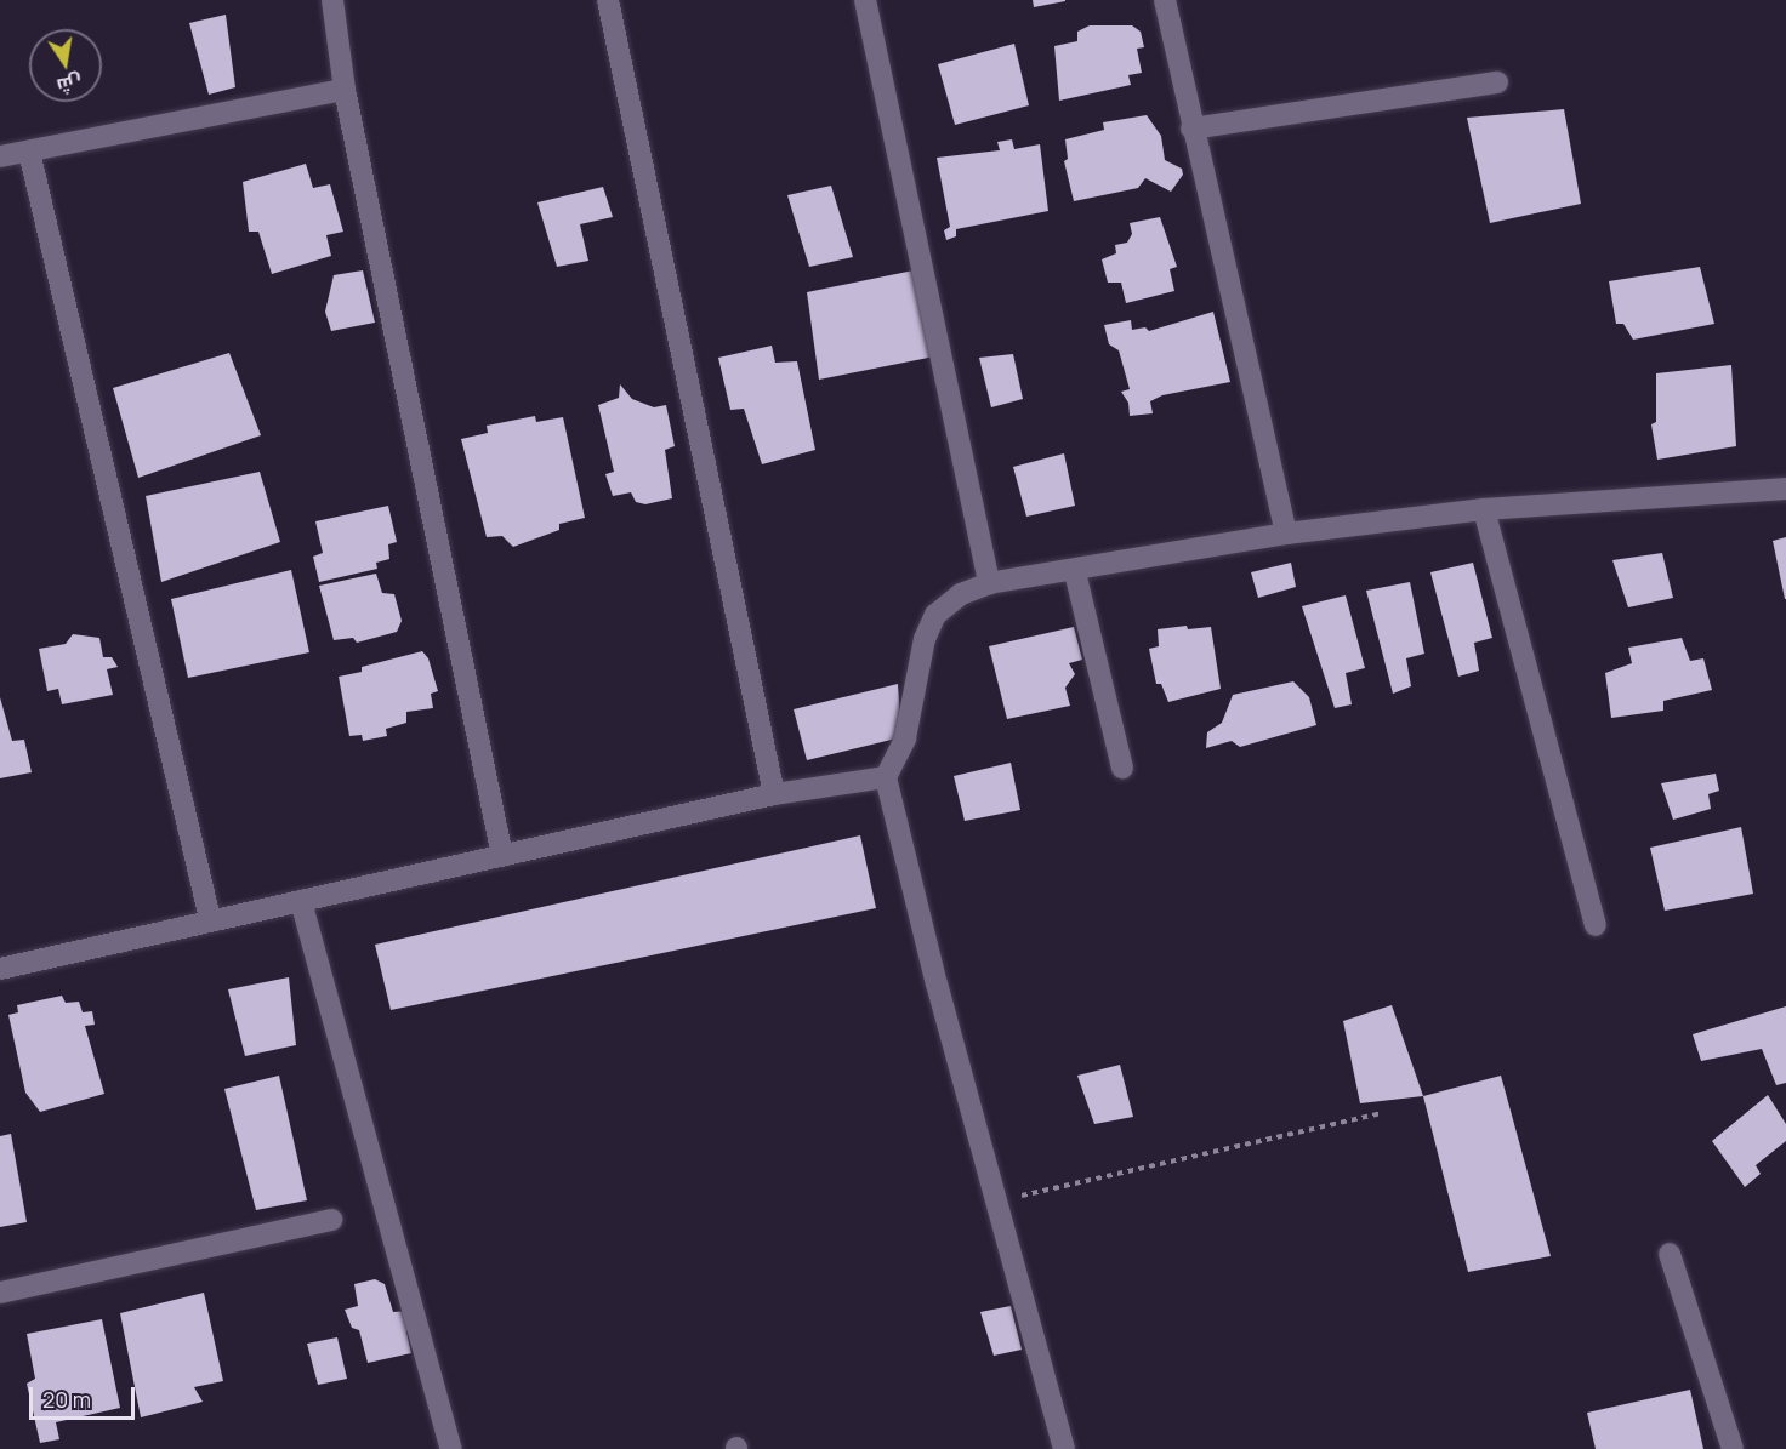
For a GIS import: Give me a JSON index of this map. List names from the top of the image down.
{
  "scale_bar": "20 m",
  "north": "bottom"
}
